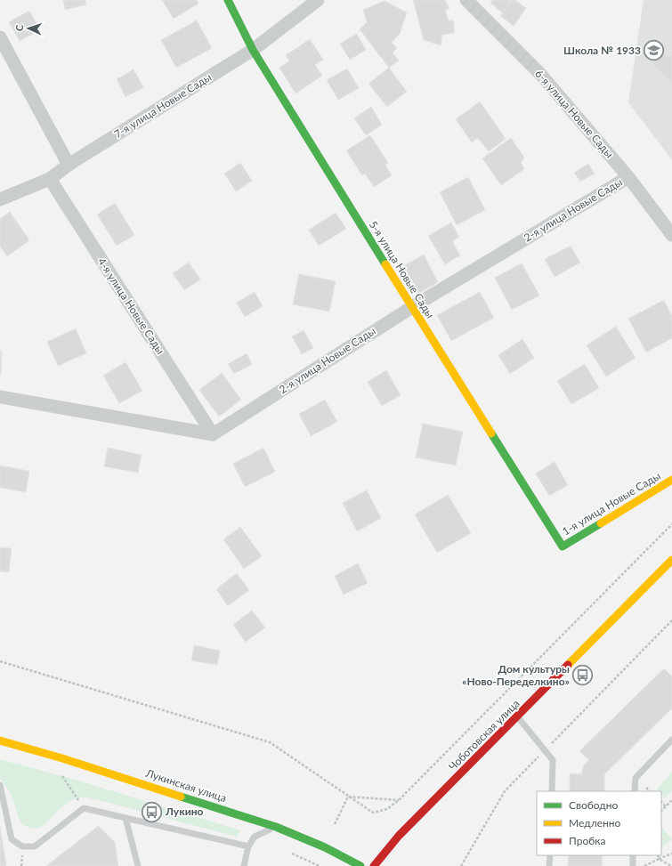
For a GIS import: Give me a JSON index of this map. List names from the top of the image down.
{
  "streets": {
    "main road": [
      "5-я улица Новые Сады",
      "1-я улица Новые Сады",
      "Чоботовская улица",
      "Лукинская улица"
    ],
    "street": [
      "7-я улица Новые Сады",
      "6-я улица Новые Сады",
      "2-я улица Новые Сады",
      "4-я улица Новые Сады"
    ]
  },
  "crossings": [
    ["7-я улица Новые Сады", "5-я улица Новые Сады"],
    ["7-я улица Новые Сады", "4-я улица Новые Сады"],
    ["6-я улица Новые Сады", "2-я улица Новые Сады"],
    ["2-я улица Новые Сады", "5-я улица Новые Сады"],
    ["2-я улица Новые Сады", "4-я улица Новые Сады"],
    ["5-я улица Новые Сады", "1-я улица Новые Сады"]
  ],
  "places": {
    "school or university": ["Школа № 1933"],
    "bus stop": ["Дом культуры «Ново-Переделкино»", "Лукино"]
  },
  "legend": ["Свободно", "Медленно", "Пробка"],
  "north": "left"
}
